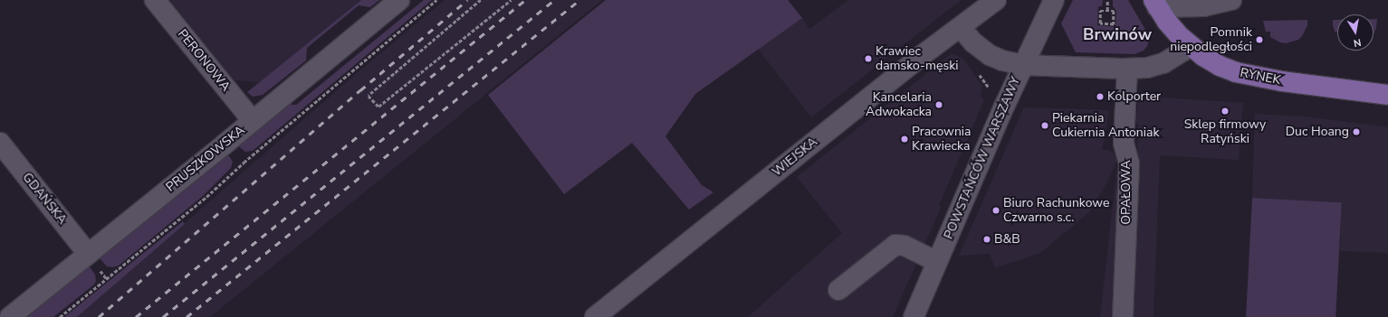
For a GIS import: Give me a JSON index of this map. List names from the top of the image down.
{
  "streets": {
    "main road": ["RYNEK"],
    "street": [
      "PERONOWA",
      "WIEJSKA",
      "POWSTAŃCÓW WARSZAWY",
      "PRUSZKOWSKA",
      "OPAŁOWA",
      "GDAŃSKA"
    ]
  },
  "crossings": [
    ["PERONOWA", "PRUSZKOWSKA"],
    ["PRUSZKOWSKA", "GDAŃSKA"]
  ],
  "districts": ["Brwinów"],
  "places": [
    "Pomnik niepodległości",
    "Krawiec damsko-męski",
    "Kolporter",
    "Kancelaria Adwokacka",
    "Sklep firmowy Ratyński",
    "Piekarnia Cukiernia Antoniak",
    "Duc Hoang",
    "Pracownia Krawiecka",
    "Biuro Rachunkowe Czwarno s.c.",
    "B&B"
  ],
  "north": "bottom"
}
